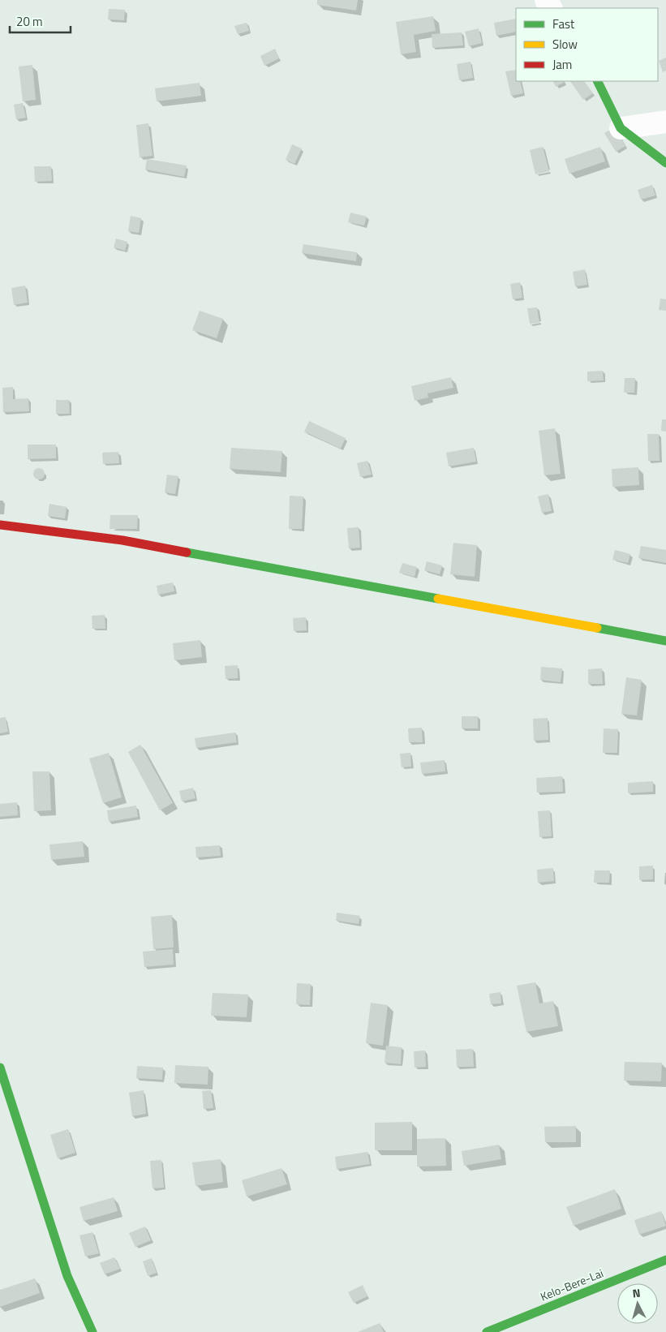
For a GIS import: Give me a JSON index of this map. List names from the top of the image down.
{
  "streets": {
    "street": ["Kelo-Bere-Lai"]
  },
  "legend": ["Fast", "Slow", "Jam"],
  "scale_bar": "20 m",
  "north": "top"
}
